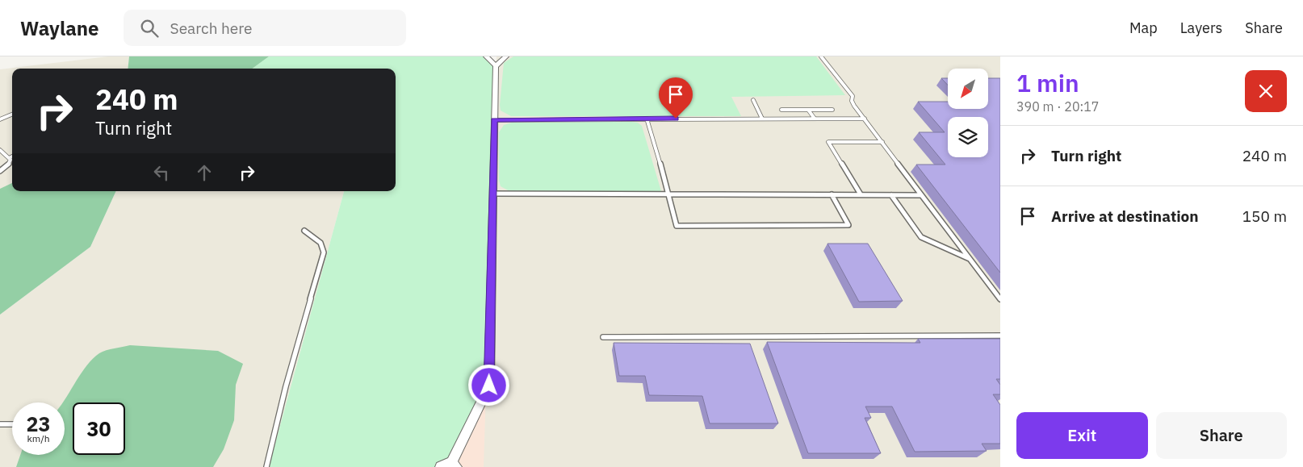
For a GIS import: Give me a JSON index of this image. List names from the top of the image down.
{
  "north": "bottom left",
  "page": {
    "header": "Waylane",
    "search": "Search here",
    "nav": ["Map", "Layers", "Share"],
    "heading": ["1 min", "390 m · 20:17"],
    "turn": ["240 m", "Turn right"],
    "list": [
      {
        "name": "Turn right",
        "value": "240 m"
      },
      {
        "name": "Arrive at destination",
        "value": "150 m"
      }
    ],
    "speed": "23 km/h",
    "limit": "30",
    "buttons": ["Exit", "Share"]
  }
}
